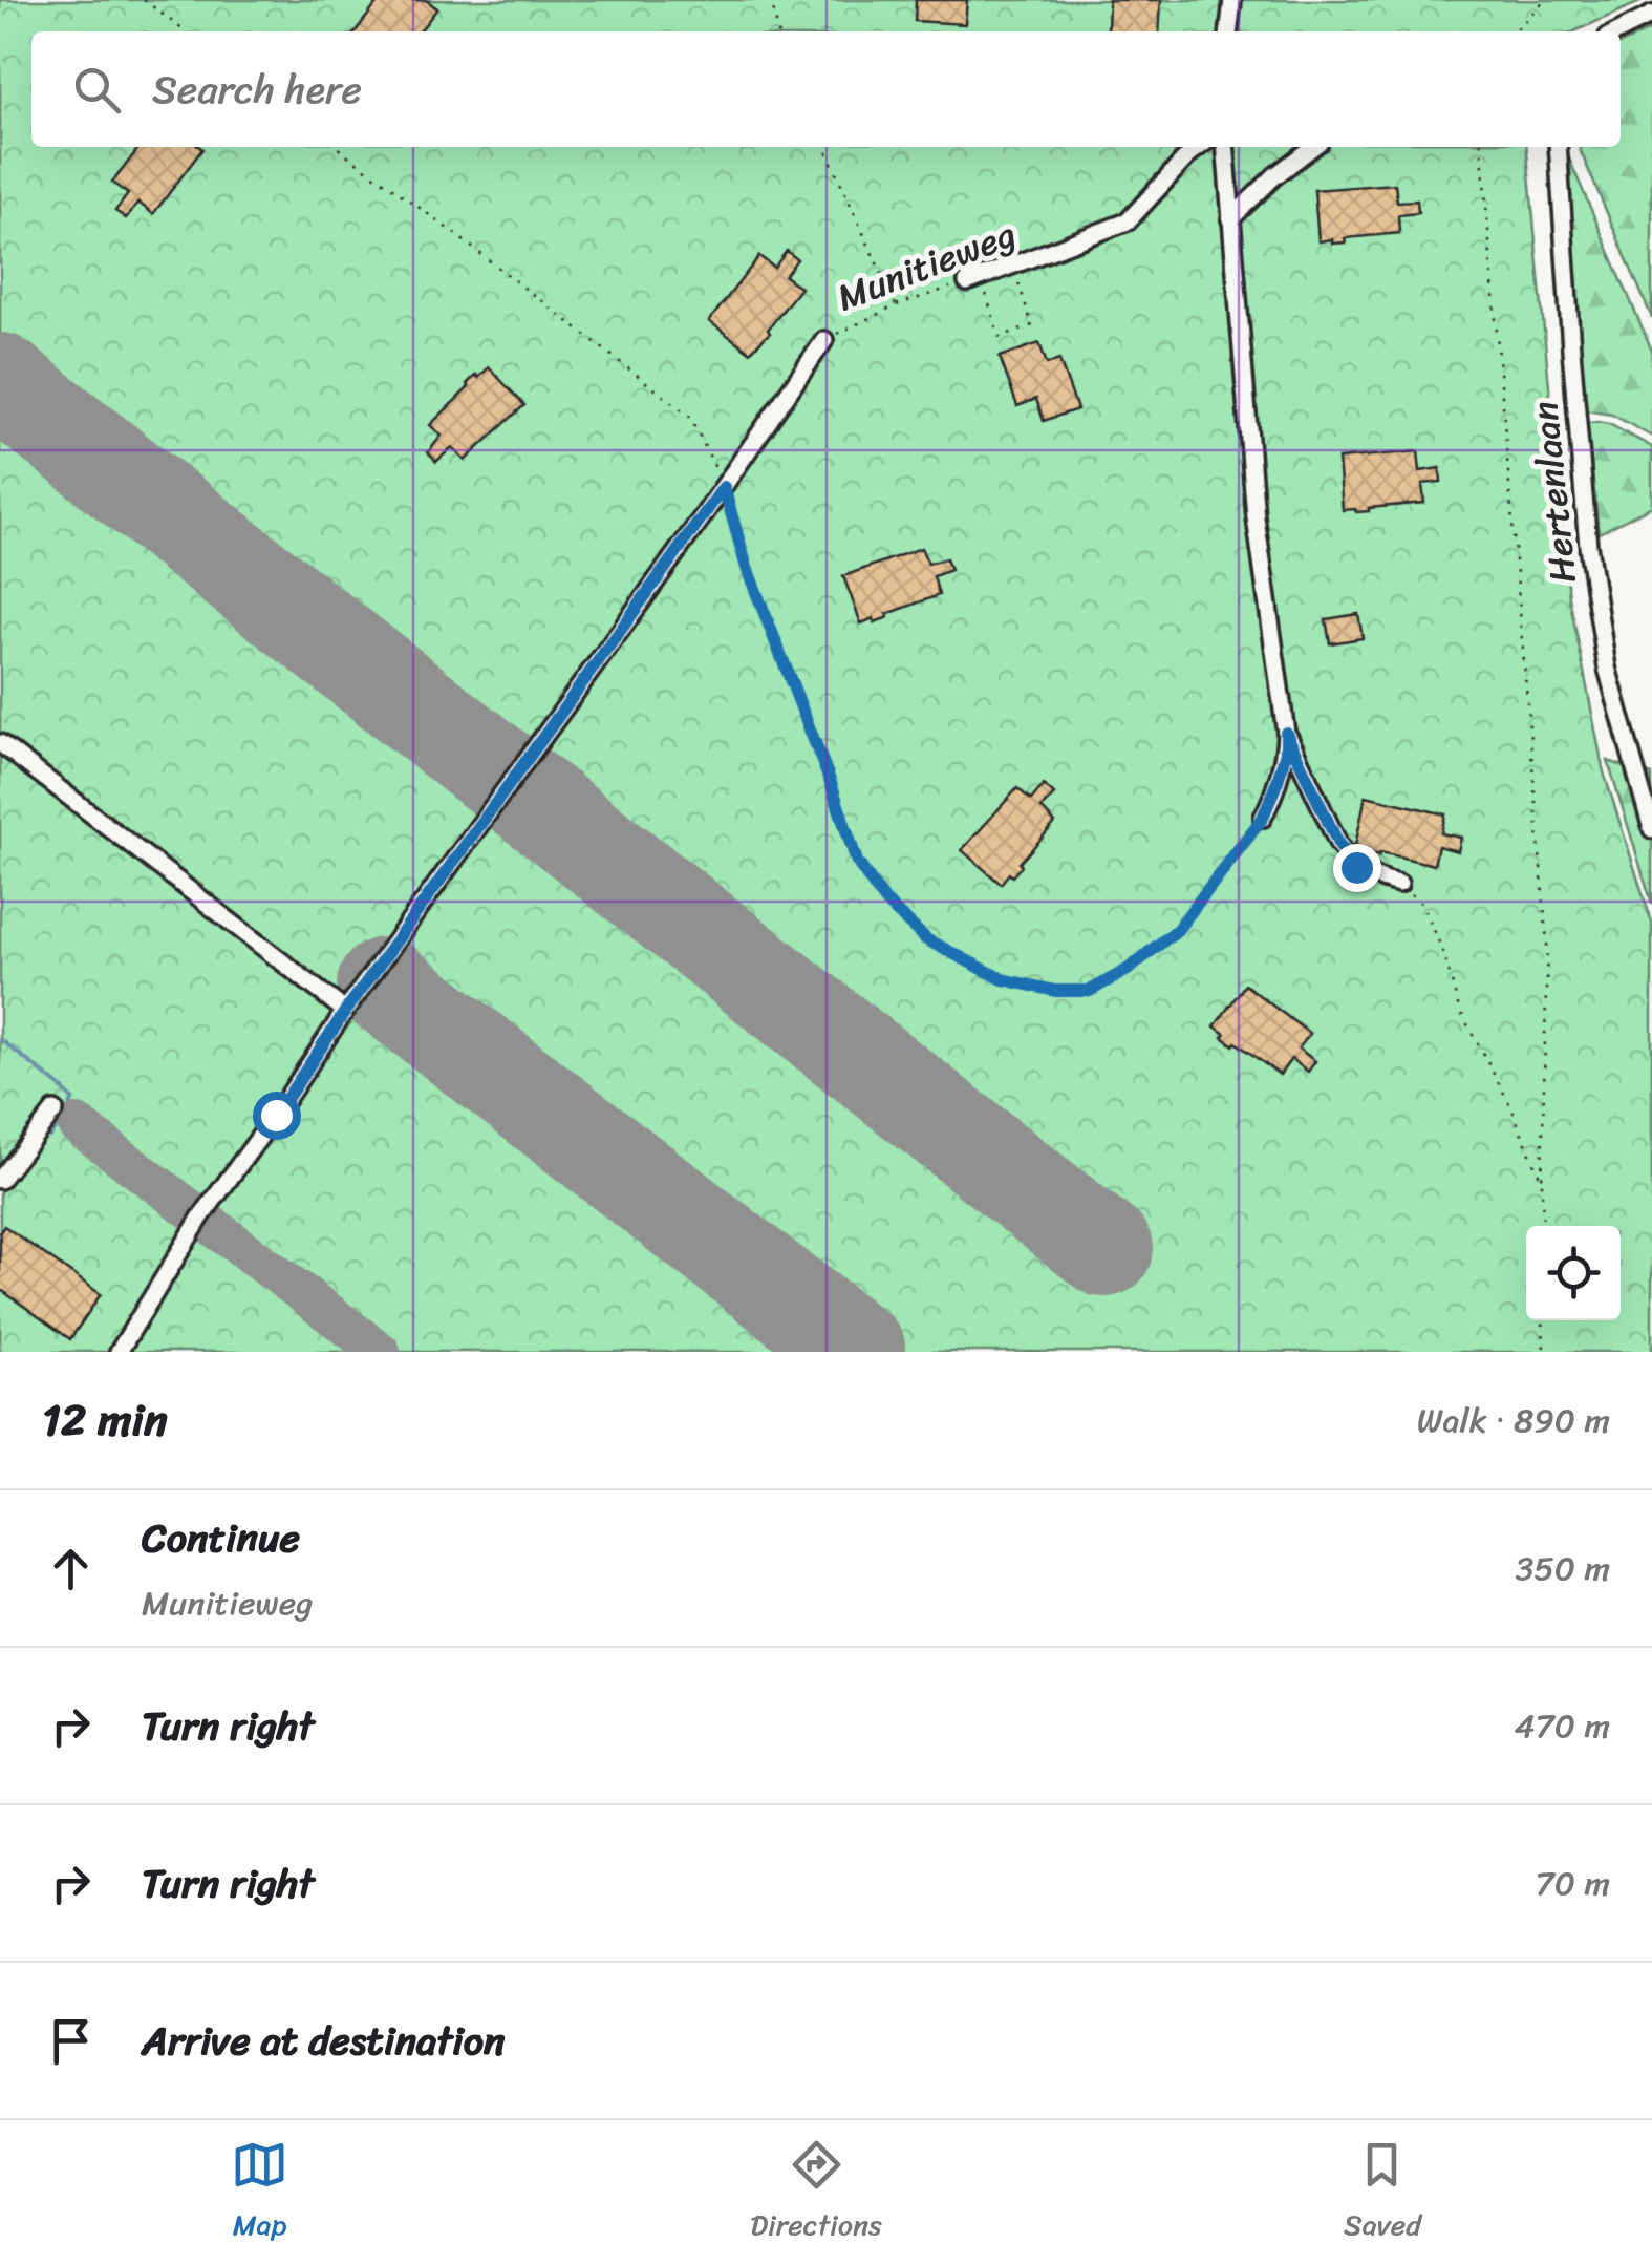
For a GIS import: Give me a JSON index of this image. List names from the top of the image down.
{
  "streets": {
    "street": ["Munitieweg", "Hertenlaan"]
  },
  "page": {
    "search": "Search here",
    "heading": ["12 min", "Walk · 890 m"],
    "list": [
      ["Continue", "Munitieweg", "350 m"],
      ["Turn right", "470 m"],
      ["Turn right", "70 m"],
      "Arrive at destination"
    ],
    "nav": ["Map", "Directions", "Saved"]
  }
}
